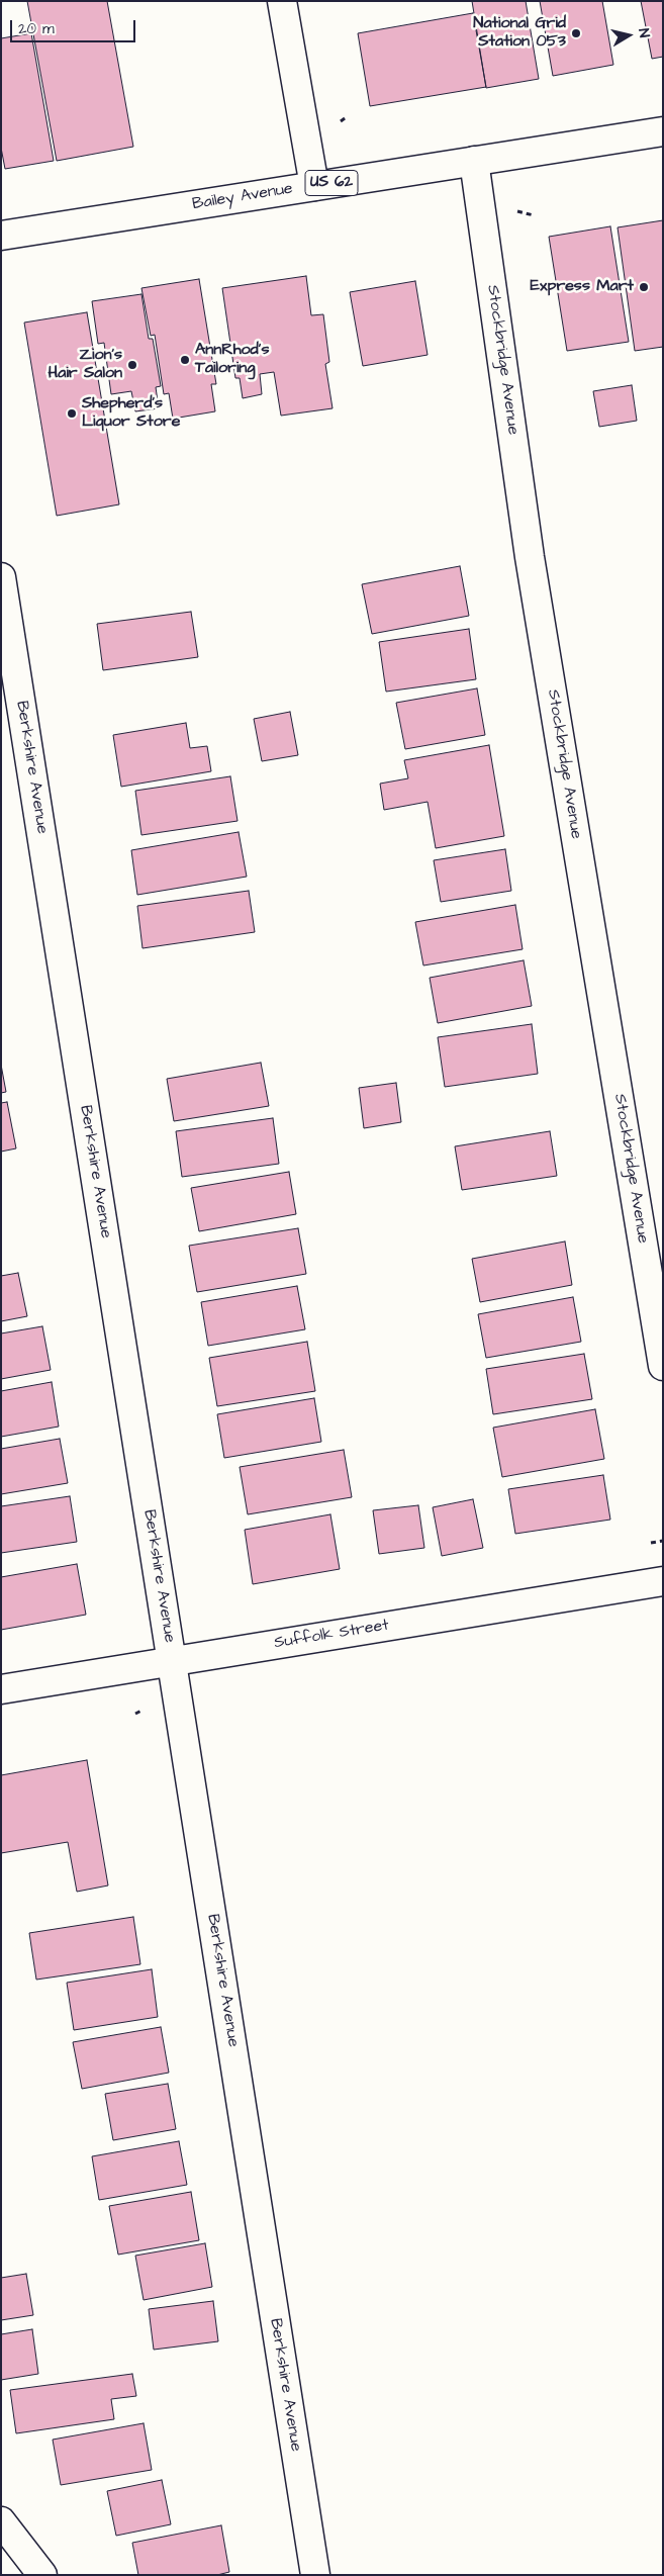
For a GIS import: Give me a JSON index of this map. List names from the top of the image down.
{
  "streets": {
    "street": [
      "US 62",
      "Bailey Avenue",
      "Stockbridge Avenue",
      "Berkshire Avenue",
      "Suffolk Street"
    ]
  },
  "crossings": [
    ["Bailey Avenue", "Stockbridge Avenue"],
    ["Berkshire Avenue", "Suffolk Street"]
  ],
  "places": [
    "National Grid Station 053",
    "Express Mart",
    "AnnRhod's Tailoring",
    "Zion's Hair Salon",
    "Shepherd's Liquor Store"
  ],
  "scale_bar": "20 m",
  "north": "right"
}
